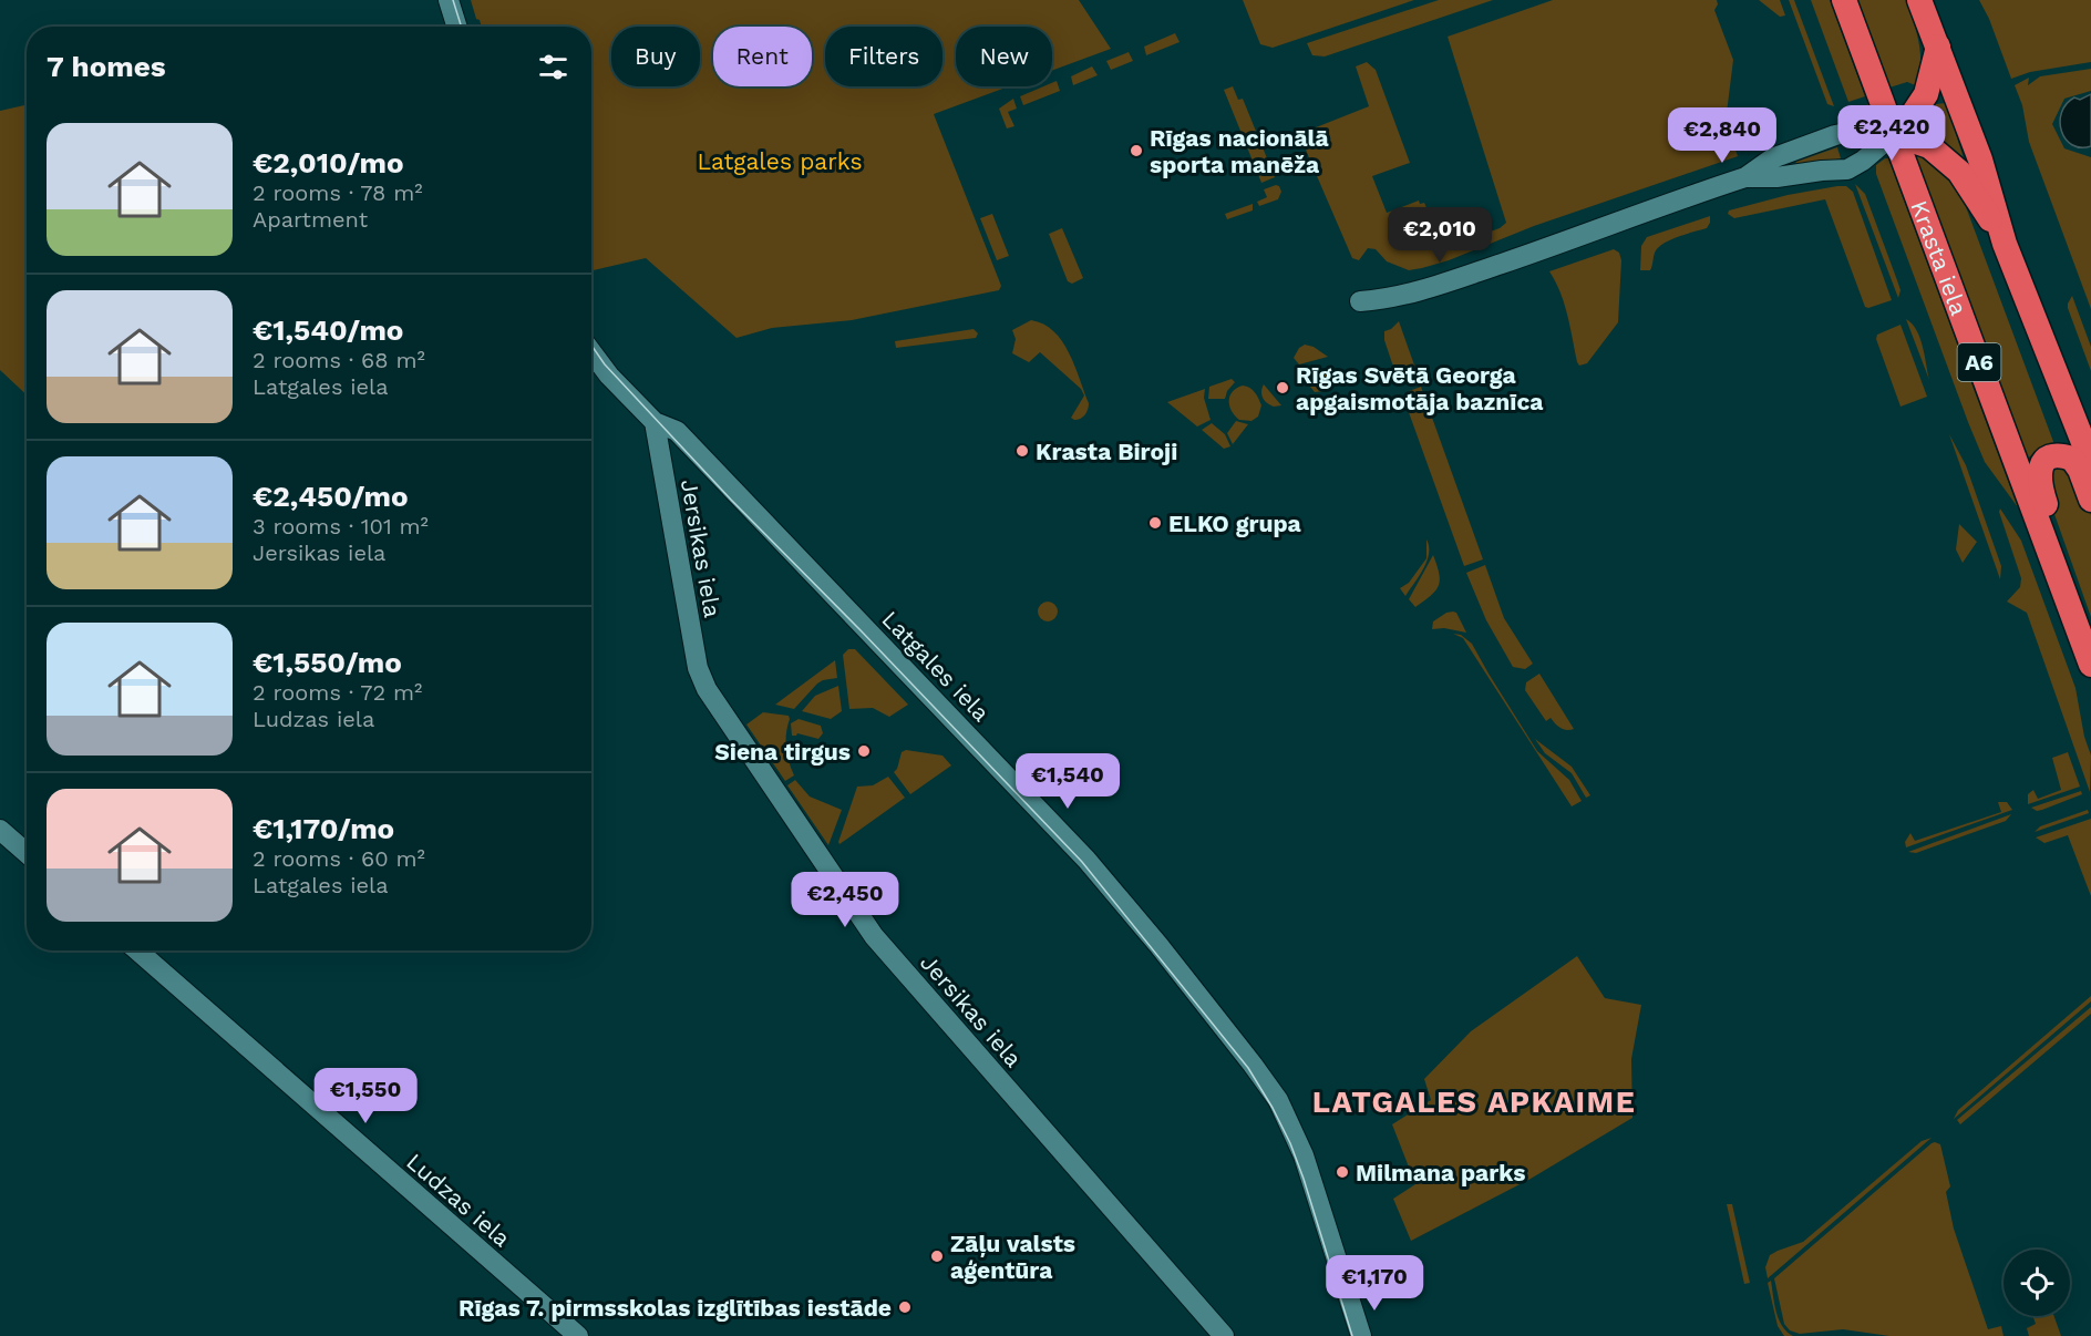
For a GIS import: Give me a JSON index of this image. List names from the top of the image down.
{
  "streets": {
    "highway": ["Krasta iela", "A6"],
    "street": ["Jersikas iela", "Latgales iela", "Ludzas iela"]
  },
  "crossings": [
    ["Krasta iela", "A6"],
    ["Jersikas iela", "Latgales iela"]
  ],
  "districts": ["LATGALES APKAIME"],
  "parks": ["Latgales parks"],
  "places": [
    "Rīgas nacionālā sporta manēža",
    "Rīgas Svētā Georga apgaismotāja baznīca",
    "Krasta Biroji",
    "ELKO grupa",
    "Siena tirgus",
    "Milmana parks",
    "Zāļu valsts aģentūra",
    "Rīgas 7. pirmsskolas izglītības iestāde"
  ],
  "page": {
    "chip": [
      "Buy",
      "Rent",
      "Filters",
      "New"
    ],
    "heading": "7 homes",
    "price": [
      "€2,420",
      "€2,840",
      "€2,010",
      "€1,540",
      "€2,450",
      "€1,550",
      "€1,170"
    ],
    "list": [
      {
        "name": "€2,010/mo",
        "note": "2 rooms · 78 m² · Apartment"
      },
      {
        "name": "€1,540/mo",
        "note": "2 rooms · 68 m² · Latgales iela"
      },
      {
        "name": "€2,450/mo",
        "note": "3 rooms · 101 m² · Jersikas iela"
      },
      {
        "name": "€1,550/mo",
        "note": "2 rooms · 72 m² · Ludzas iela"
      },
      {
        "name": "€1,170/mo",
        "note": "2 rooms · 60 m² · Latgales iela"
      }
    ]
  }
}
